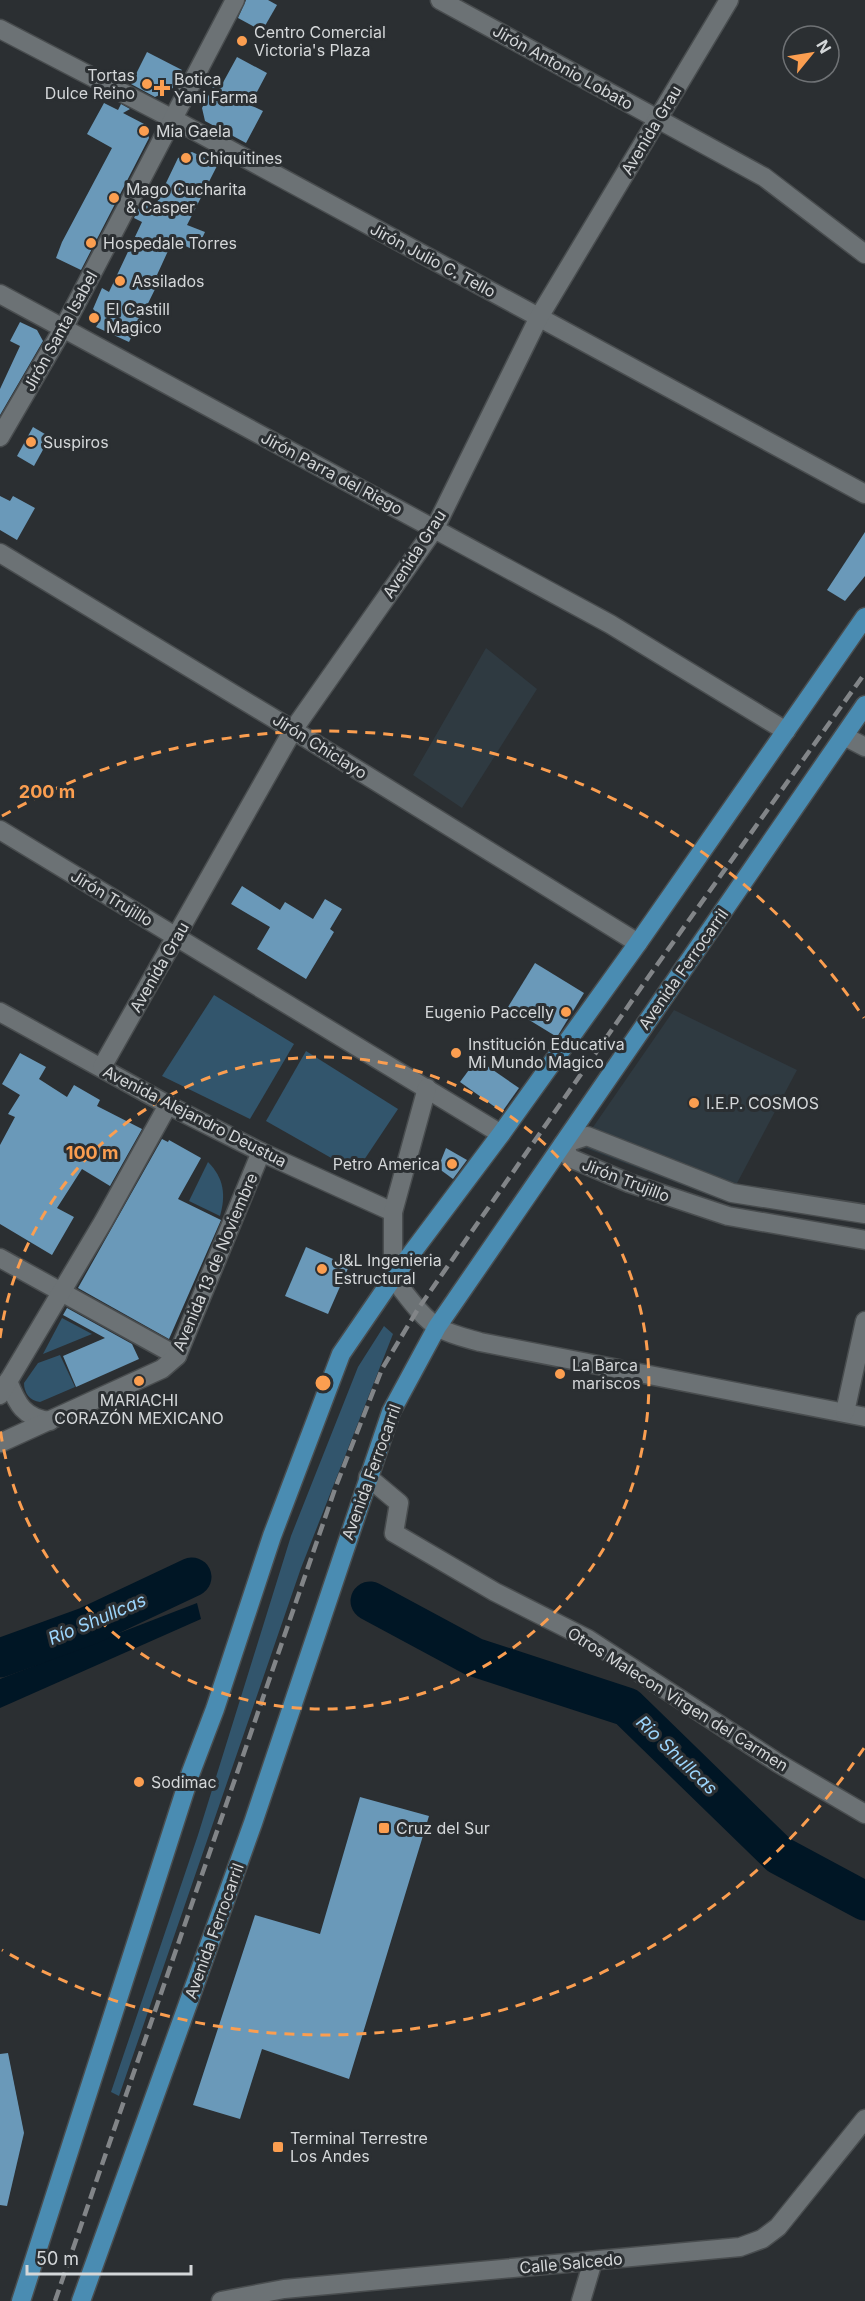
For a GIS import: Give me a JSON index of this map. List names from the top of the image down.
{
  "streets": {
    "main road": ["Avenida Ferrocarril"],
    "street": [
      "Jirón Antonio Lobato",
      "Avenida Grau",
      "Jirón Julio C. Tello",
      "Jirón Santa Isabel",
      "Jirón Parra del Riego",
      "Jirón Chiclayo",
      "Jirón Trujillo",
      "Avenida Alejandro Deustua",
      "Avenida 13 de Noviembre",
      "Otros Malecon Virgen del Carmen",
      "Calle Salcedo"
    ]
  },
  "crossings": [
    ["Jirón Antonio Lobato", "Avenida Grau"],
    ["Avenida Grau", "Jirón Julio C. Tello"],
    ["Avenida Grau", "Jirón Parra del Riego"],
    ["Avenida Grau", "Jirón Chiclayo"],
    ["Avenida Grau", "Jirón Trujillo"],
    ["Avenida Grau", "Avenida Alejandro Deustua"],
    ["Jirón Julio C. Tello", "Jirón Santa Isabel"],
    ["Jirón Santa Isabel", "Jirón Parra del Riego"],
    ["Jirón Trujillo", "Avenida Ferrocarril"],
    ["Avenida Ferrocarril", "Otros Malecon Virgen del Carmen"],
    ["Avenida Alejandro Deustua", "Avenida 13 de Noviembre"]
  ],
  "water": ["Río Shullcas", "Rio Shullcas"],
  "places": {
    "other": [
      "Centro Comercial Victoria's Plaza",
      "Tortas Dulce Reino",
      "Mia Gaela",
      "Chiquitines",
      "Mago Cucharita & Casper",
      "Hospedale Torres",
      "Assilados",
      "El Castill Magico",
      "Suspiros",
      "Eugenio Paccelly",
      "Institución Educativa Mi Mundo Magico",
      "I.E.P. COSMOS",
      "Petro America",
      "J&L Ingenieria Estructural",
      "La Barca mariscos",
      "MARIACHI CORAZÓN MEXICANO",
      "Sodimac"
    ],
    "health": ["Botica Yani Farma"],
    "transit": ["Cruz del Sur", "Terminal Terrestre Los Andes"]
  },
  "scale_bar": "50 m",
  "north": "top right",
  "rings": ["200 m", "100 m"]
}
